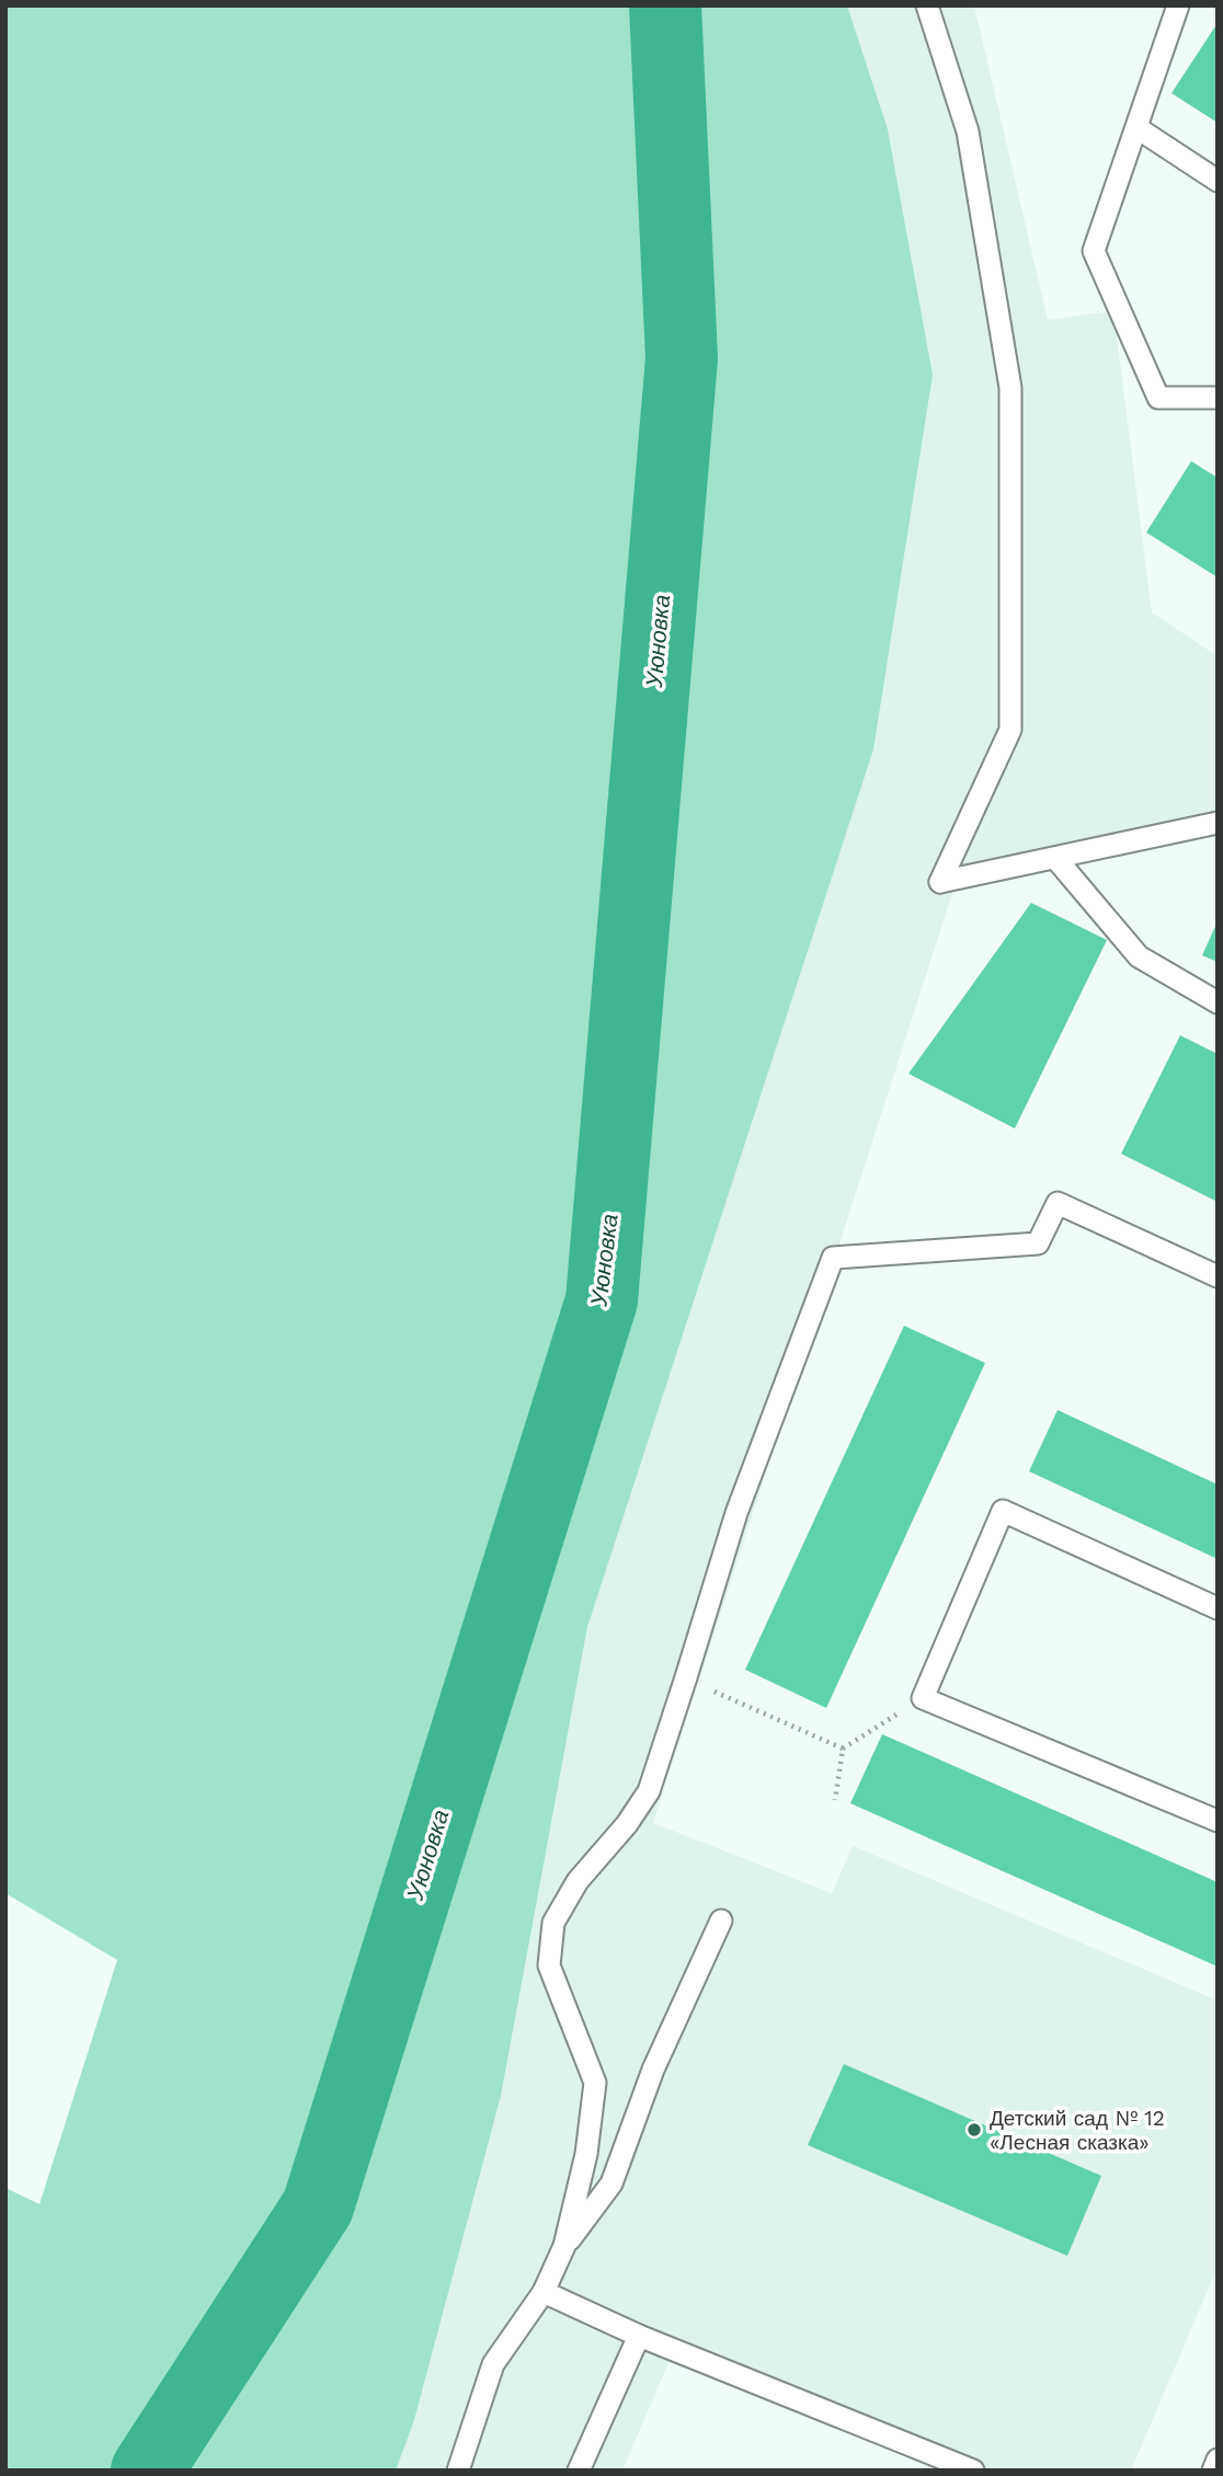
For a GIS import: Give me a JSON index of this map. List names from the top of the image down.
{
  "water": ["Уюновка"],
  "places": ["Детский сад № 12 «Лесная сказка»"]
}
